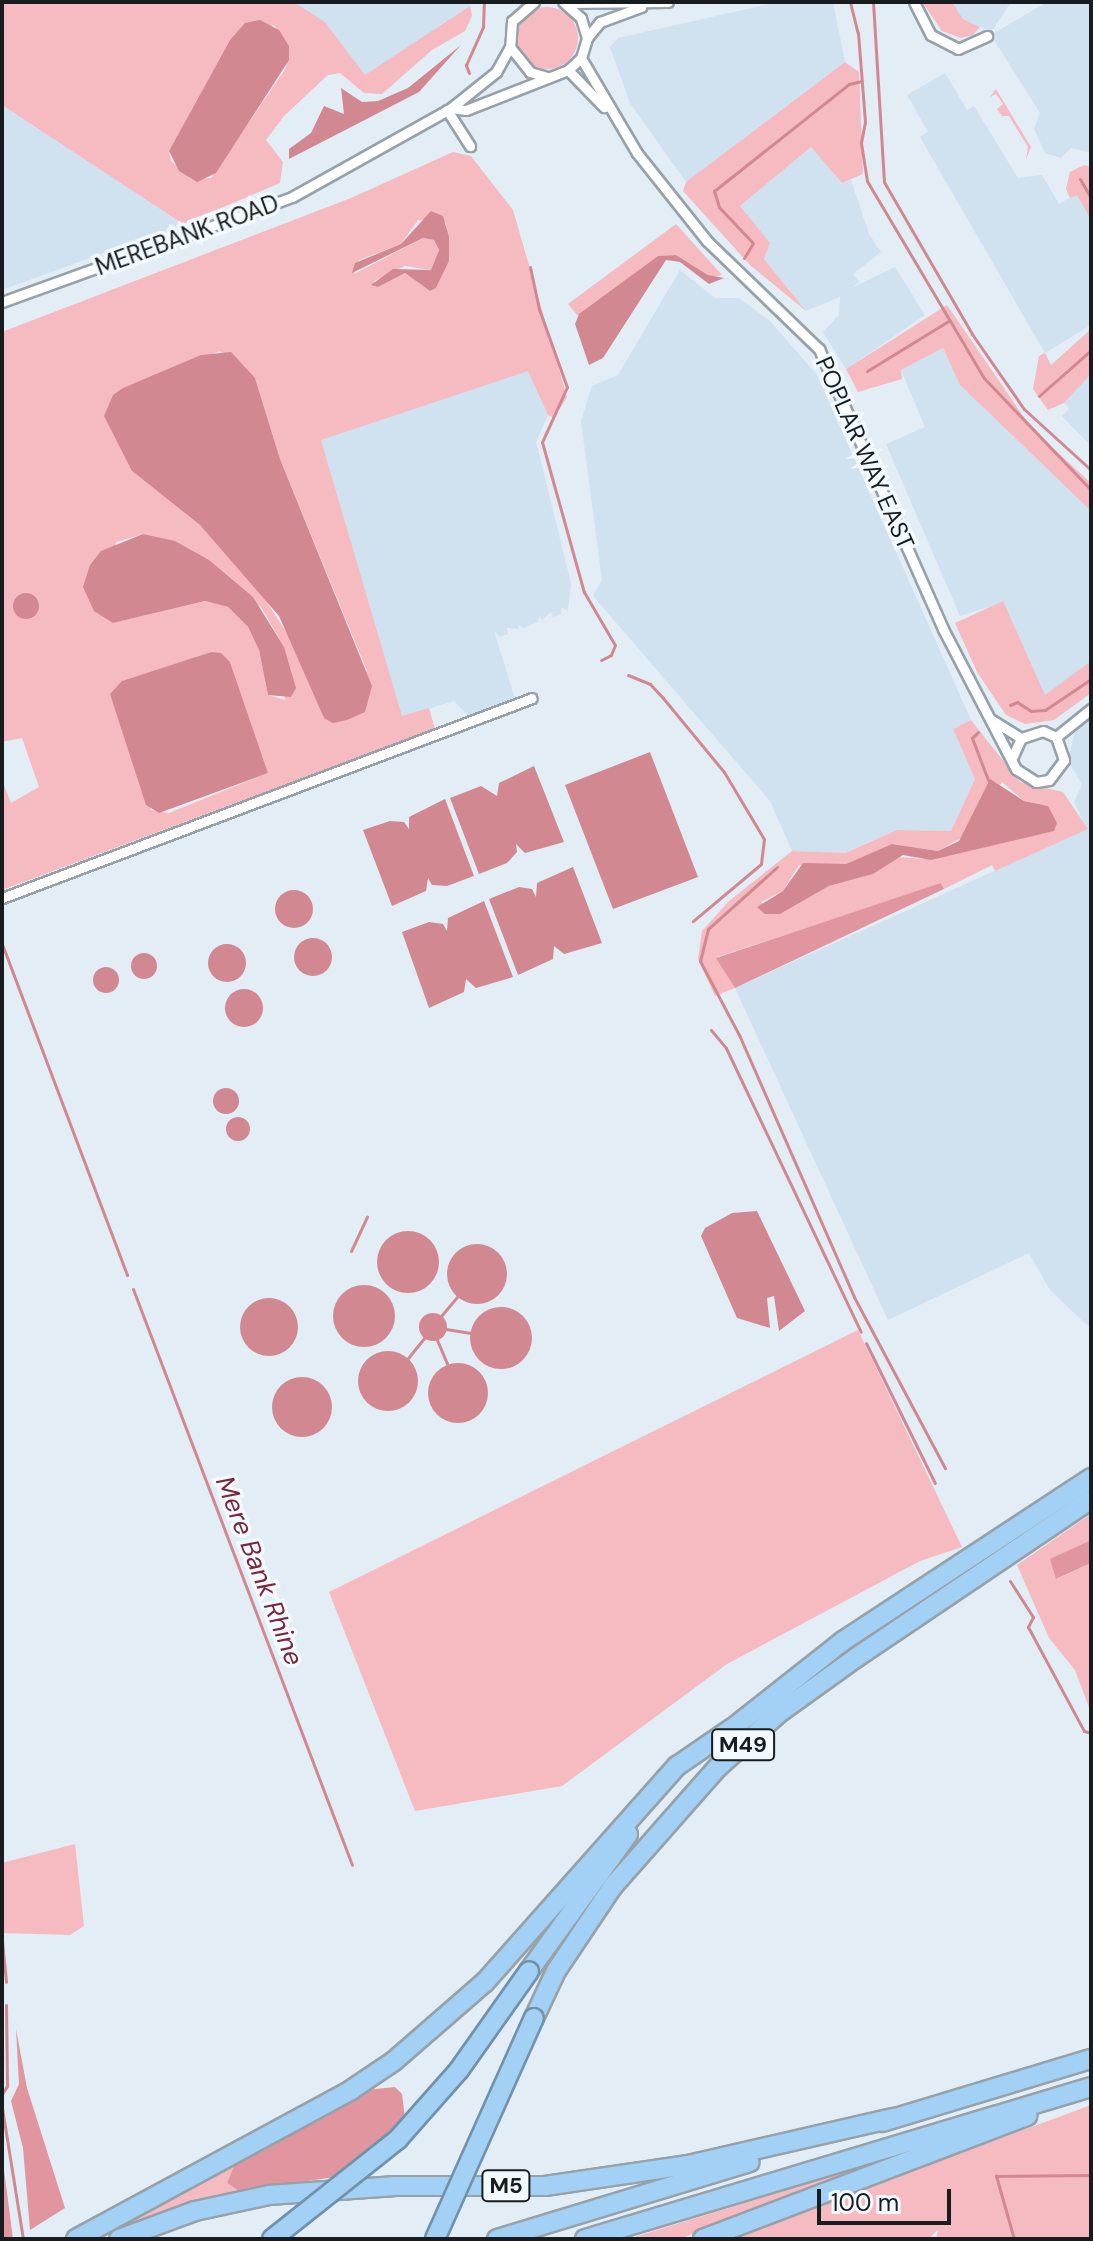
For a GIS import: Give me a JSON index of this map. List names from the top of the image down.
{
  "streets": {
    "highway": ["M49", "M5"],
    "street": ["MEREBANK ROAD", "POPLAR WAY EAST"]
  },
  "crossings": [
    ["MEREBANK ROAD", "POPLAR WAY EAST"]
  ],
  "water": ["Mere Bank Rhine"],
  "scale_bar": "100 m"
}
